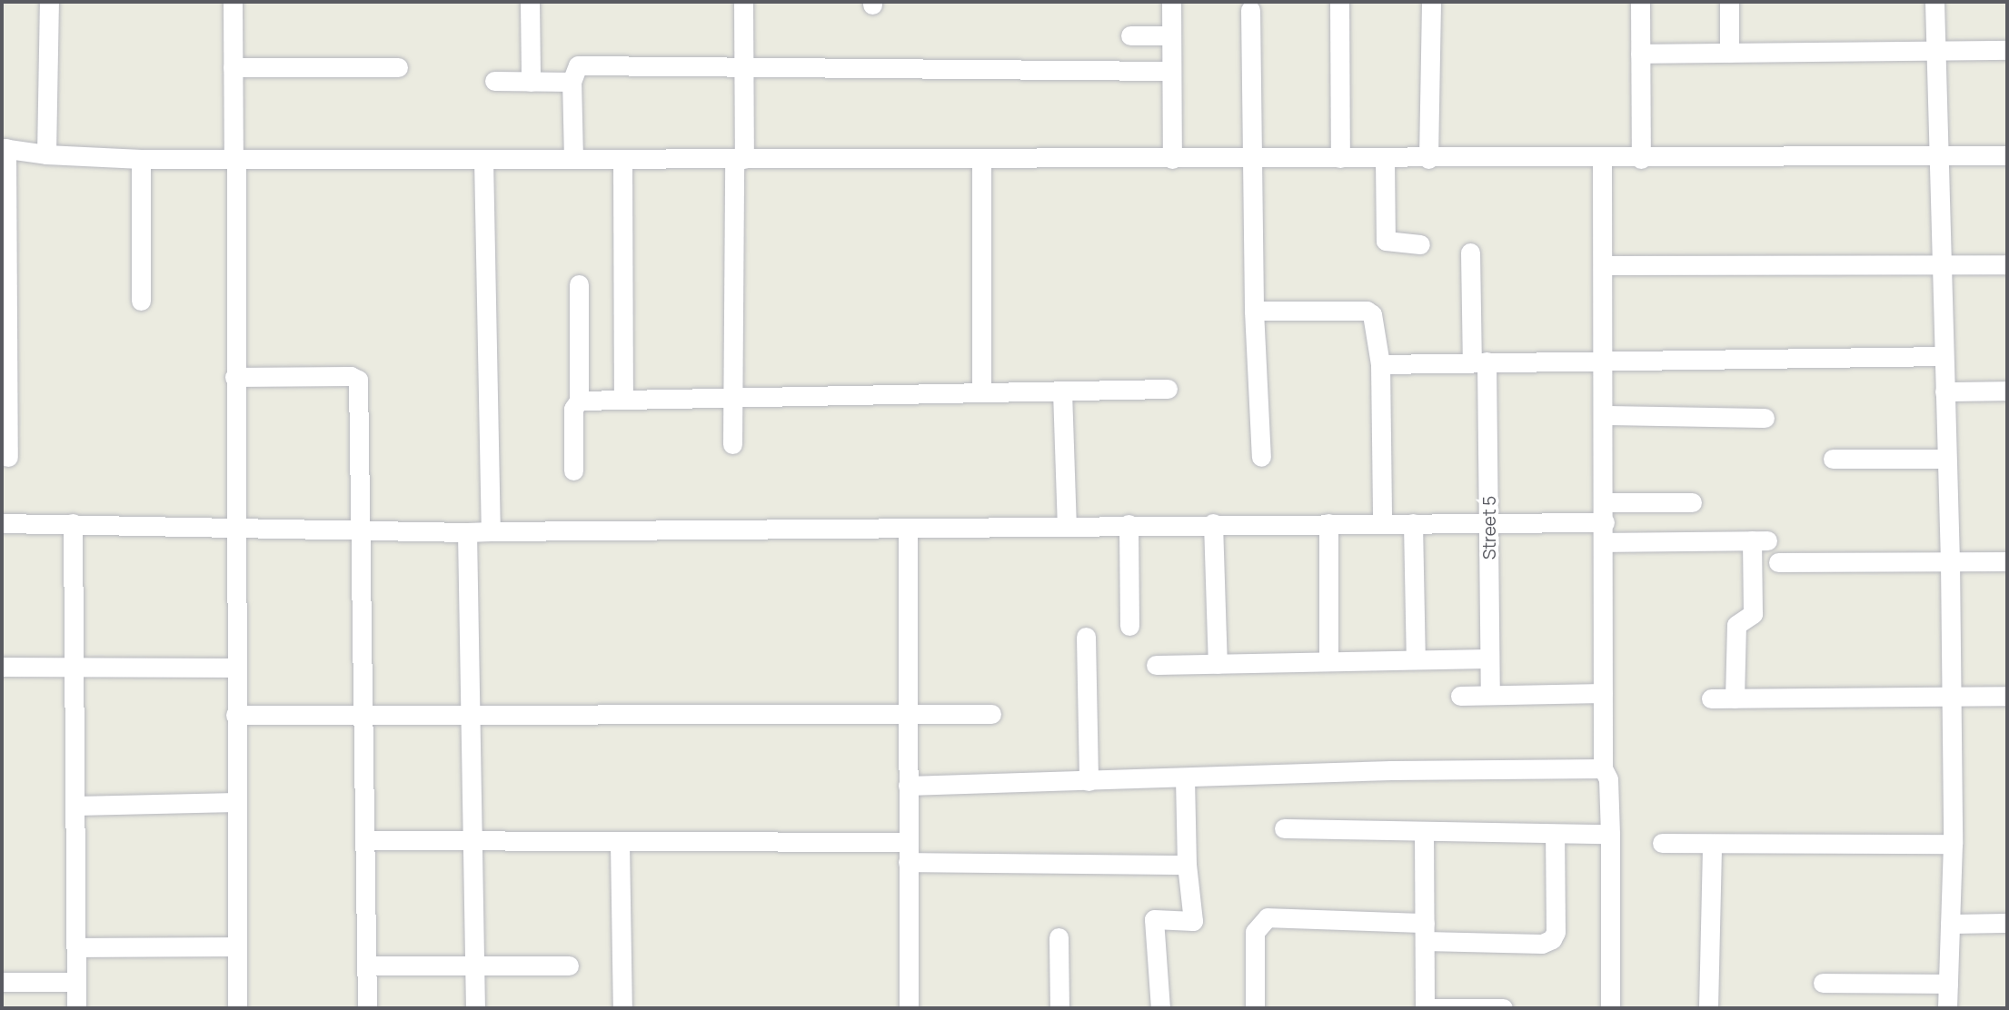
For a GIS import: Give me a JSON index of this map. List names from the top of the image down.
{
  "streets": {
    "street": ["Street 5"]
  }
}
